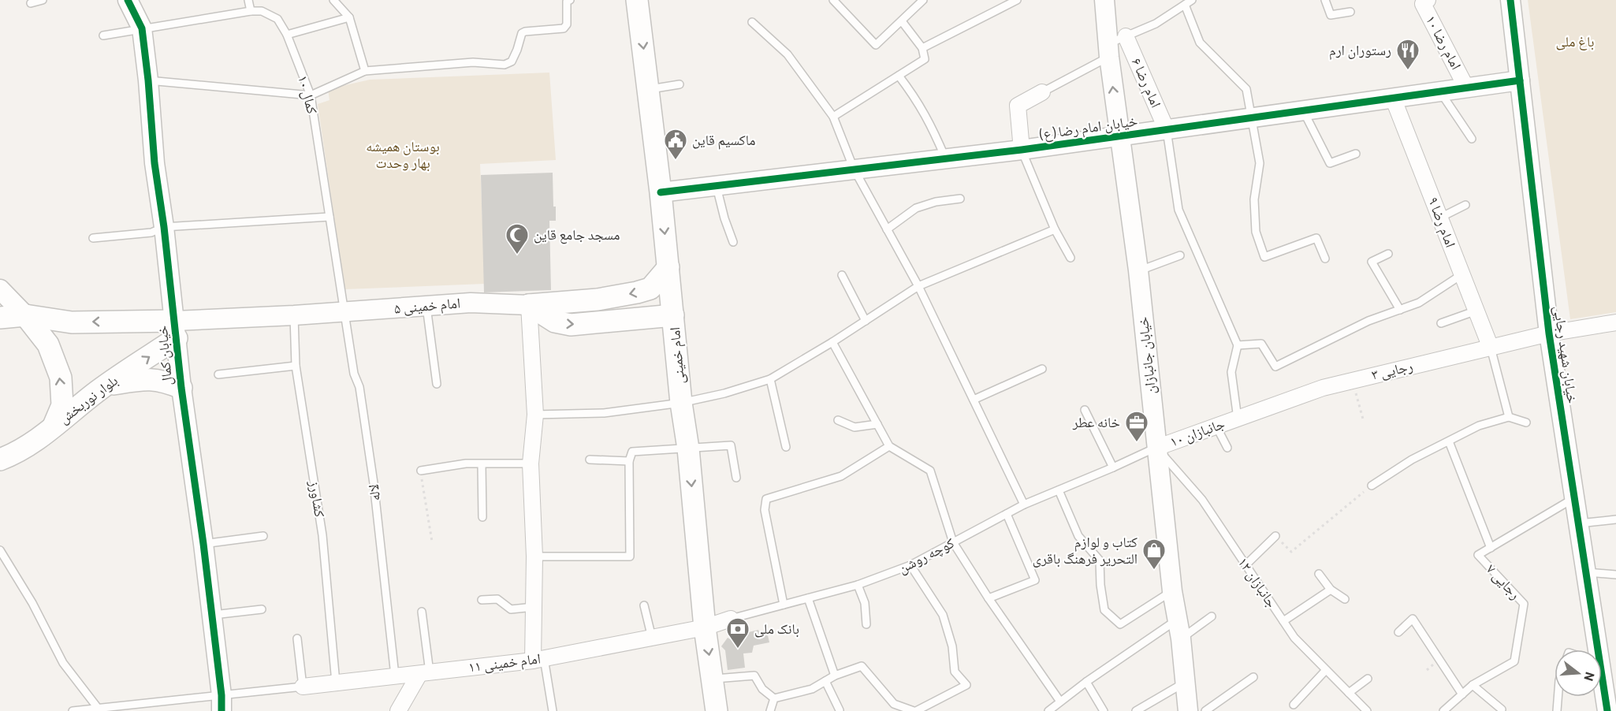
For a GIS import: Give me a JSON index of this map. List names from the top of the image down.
{
  "streets": {
    "main road": ["امام خمینی", "بلوار نوربخش"],
    "street": [
      "امام رضا ۱۰",
      "امام رضا ۶",
      "خیابان امام رضا (ع)",
      "امام رضا ۹",
      "امام خمینی ۵",
      "خیابان شهید رجایی",
      "خیابان کمال",
      "خیابان جانبازان",
      "رجایی ۳",
      "جانبازان ۱۰",
      "امام خمینی ۱۱"
    ],
    "lane": [
      "کمال ۱۰",
      "لاله",
      "کشاورز",
      "کوچه روشن",
      "رجایی ۷",
      "جانبازان ۱۲"
    ]
  },
  "crossings": [
    ["امام رضا ۱۰", "خیابان امام رضا (ع)"],
    ["امام رضا ۶", "خیابان امام رضا (ع)"],
    ["کمال ۱۰", "امام خمینی ۵"],
    ["کمال ۱۰", "خیابان کمال"],
    ["کمال ۱۰", "لاله"],
    ["خیابان امام رضا (ع)", "امام رضا ۹"],
    ["خیابان امام رضا (ع)", "خیابان شهید رجایی"],
    ["خیابان امام رضا (ع)", "امام خمینی"],
    ["خیابان امام رضا (ع)", "خیابان جانبازان"],
    ["امام رضا ۹", "رجایی ۳"],
    ["امام خمینی ۵", "خیابان کمال"],
    ["امام خمینی ۵", "بلوار نوربخش"],
    ["امام خمینی ۵", "لاله"],
    ["امام خمینی ۵", "کشاورز"],
    ["خیابان شهید رجایی", "رجایی ۳"],
    ["خیابان شهید رجایی", "رجایی ۷"],
    ["خیابان کمال", "بلوار نوربخش"],
    ["امام خمینی", "امام خمینی ۱۱"],
    ["خیابان جانبازان", "جانبازان ۱۰"],
    ["خیابان جانبازان", "کوچه روشن"],
    ["خیابان جانبازان", "جانبازان ۱۲"],
    ["رجایی ۳", "جانبازان ۱۰"],
    ["جانبازان ۱۰", "کوچه روشن"],
    ["جانبازان ۱۰", "جانبازان ۱۲"],
    ["لاله", "امام خمینی ۱۱"],
    ["کشاورز", "امام خمینی ۱۱"],
    ["کوچه روشن", "جانبازان ۱۲"],
    ["کوچه روشن", "امام خمینی ۱۱"]
  ],
  "one_way": ["امام خمینی", "بلوار نوربخش"],
  "parks": ["باغ ملی", "بوستان همیشه بهار وحدت"],
  "places": {
    "restaurant": ["رستوران ارم"],
    "public building": ["ماکسیم قاین"],
    "mosque": ["مسجد جامع قاین"],
    "office": ["خانه عطر"],
    "shop": ["کتاب و لوازم التحریر فرهنگ باقری"],
    "bank": ["بانک ملی"]
  },
  "north": "right"
}
